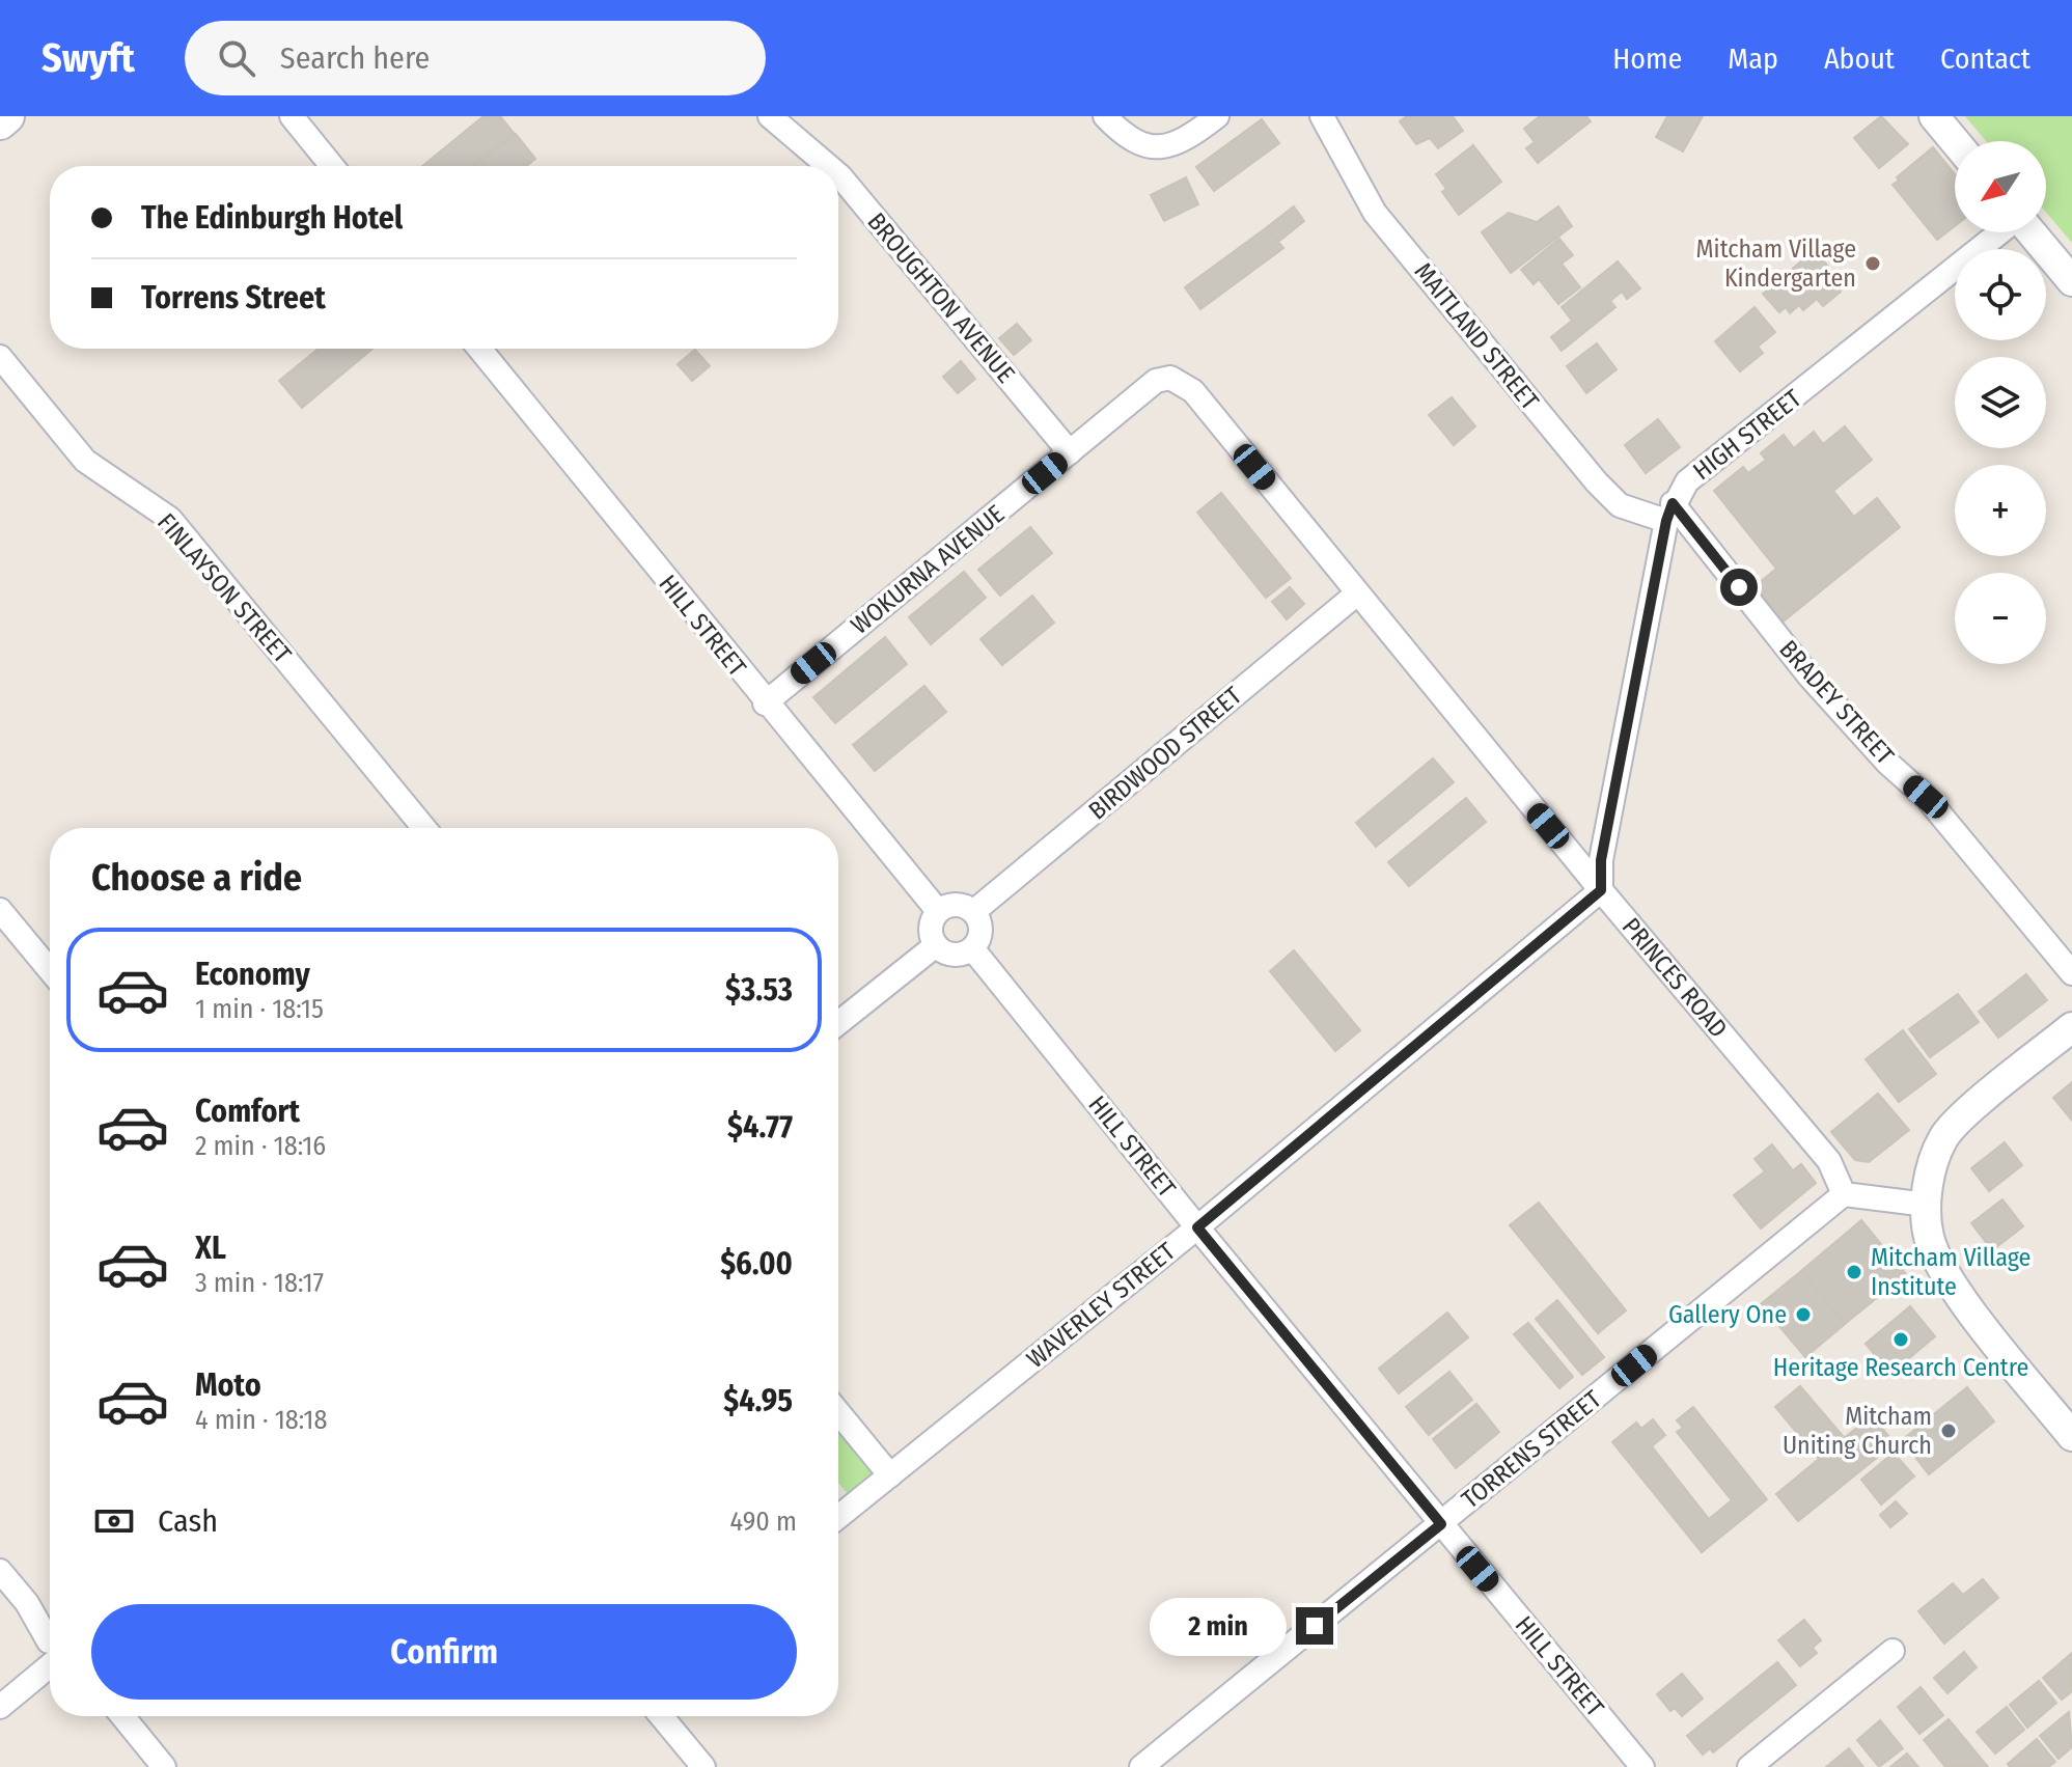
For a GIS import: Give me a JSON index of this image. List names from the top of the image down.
{
  "streets": {
    "street": [
      "BROUGHTON AVENUE",
      "MAITLAND STREET",
      "HIGH STREET",
      "WOKURNA AVENUE",
      "FINLAYSON STREET",
      "HILL STREET",
      "BRADEY STREET",
      "BIRDWOOD STREET",
      "PRINCES ROAD",
      "WAVERLEY STREET",
      "TORRENS STREET"
    ]
  },
  "crossings": [
    ["BROUGHTON AVENUE", "WOKURNA AVENUE"],
    ["MAITLAND STREET", "HIGH STREET"],
    ["MAITLAND STREET", "BRADEY STREET"],
    ["HIGH STREET", "BRADEY STREET"],
    ["HIGH STREET", "PRINCES ROAD"],
    ["HIGH STREET", "WAVERLEY STREET"],
    ["WOKURNA AVENUE", "HILL STREET"],
    ["WOKURNA AVENUE", "PRINCES ROAD"],
    ["HILL STREET", "BIRDWOOD STREET"],
    ["HILL STREET", "WAVERLEY STREET"],
    ["HILL STREET", "TORRENS STREET"],
    ["BIRDWOOD STREET", "PRINCES ROAD"],
    ["PRINCES ROAD", "WAVERLEY STREET"],
    ["PRINCES ROAD", "TORRENS STREET"]
  ],
  "places": [
    "Mitcham Village Kindergarten",
    "Mitcham Village Institute",
    "Gallery One",
    "Heritage Research Centre",
    "Mitcham Uniting Church"
  ],
  "north": "bottom left",
  "page": {
    "header": "Swyft",
    "search": "Search here",
    "nav": [
      "Home",
      "Map",
      "About",
      "Contact"
    ],
    "map_buttons": ["+", "−"],
    "banner": ["The Edinburgh Hotel", "Torrens Street"],
    "heading": "Choose a ride",
    "list": [
      {
        "name": "Economy",
        "note": "1 min · 18:15",
        "value": "$3.53"
      },
      {
        "name": "Comfort",
        "note": "2 min · 18:16",
        "value": "$4.77"
      },
      {
        "name": "XL",
        "note": "3 min · 18:17",
        "value": "$6.00"
      },
      {
        "name": "Moto",
        "note": "4 min · 18:18",
        "value": "$4.95"
      }
    ],
    "pay": ["Cash", "490 m"],
    "buttons": "Confirm",
    "bubble": "2 min"
  }
}
